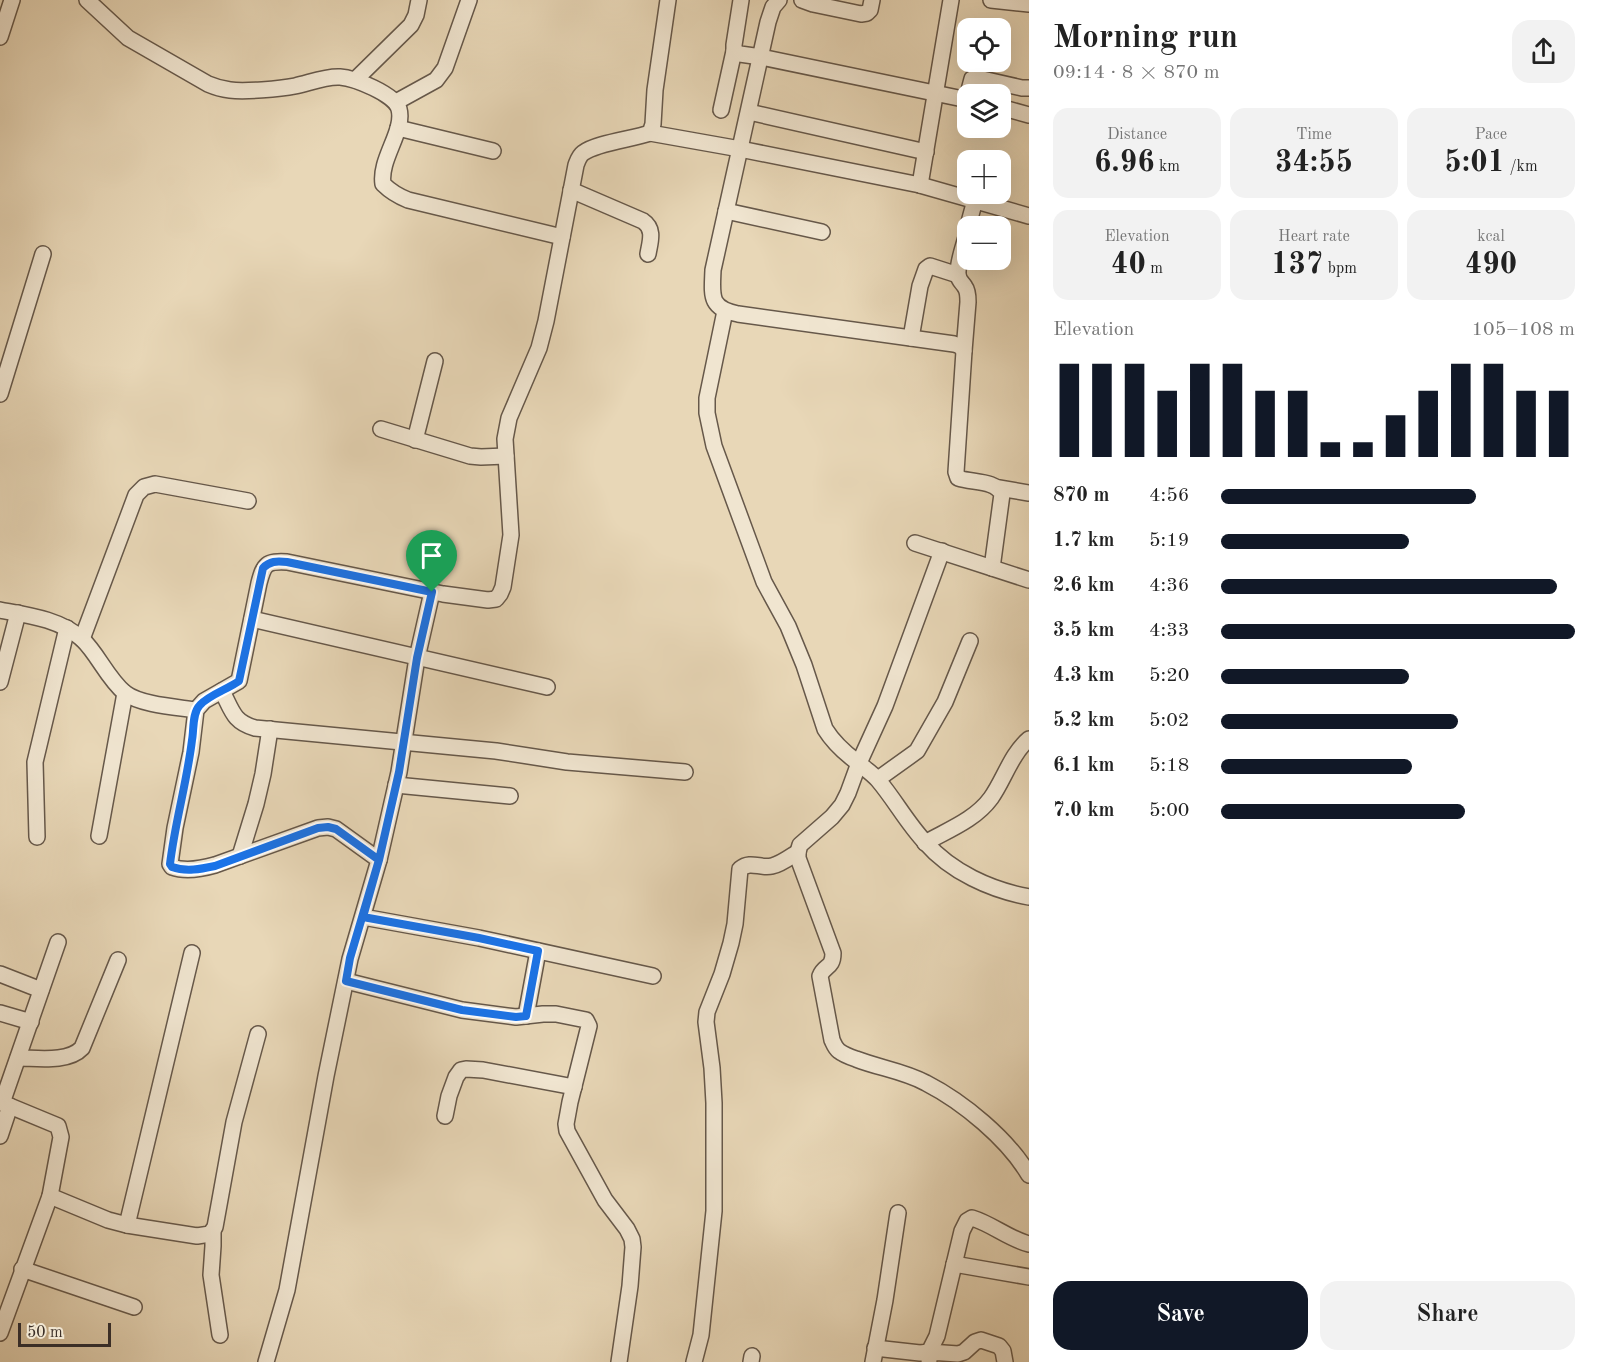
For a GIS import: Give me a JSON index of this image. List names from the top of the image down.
{
  "scale_bar": "50 m",
  "page": {
    "heading": ["Morning run", "09:14 · 8 × 870 m"],
    "map_buttons": ["+", "−"],
    "stats": [
      ["Distance", "6.96 km"],
      ["Time", "34:55"],
      ["Pace", "5:01 /km"],
      ["Elevation", "40 m"],
      ["Heart rate", "137 bpm"],
      ["kcal", "490"]
    ],
    "chart": ["Elevation", "105–108 m"],
    "list": [
      {
        "name": "870 m",
        "note": "4:56"
      },
      {
        "name": "1.7 km",
        "note": "5:19"
      },
      {
        "name": "2.6 km",
        "note": "4:36"
      },
      {
        "name": "3.5 km",
        "note": "4:33"
      },
      {
        "name": "4.3 km",
        "note": "5:20"
      },
      {
        "name": "5.2 km",
        "note": "5:02"
      },
      {
        "name": "6.1 km",
        "note": "5:18"
      },
      {
        "name": "7.0 km",
        "note": "5:00"
      }
    ],
    "buttons": ["Save", "Share"],
    "scale": "50 m"
  }
}
